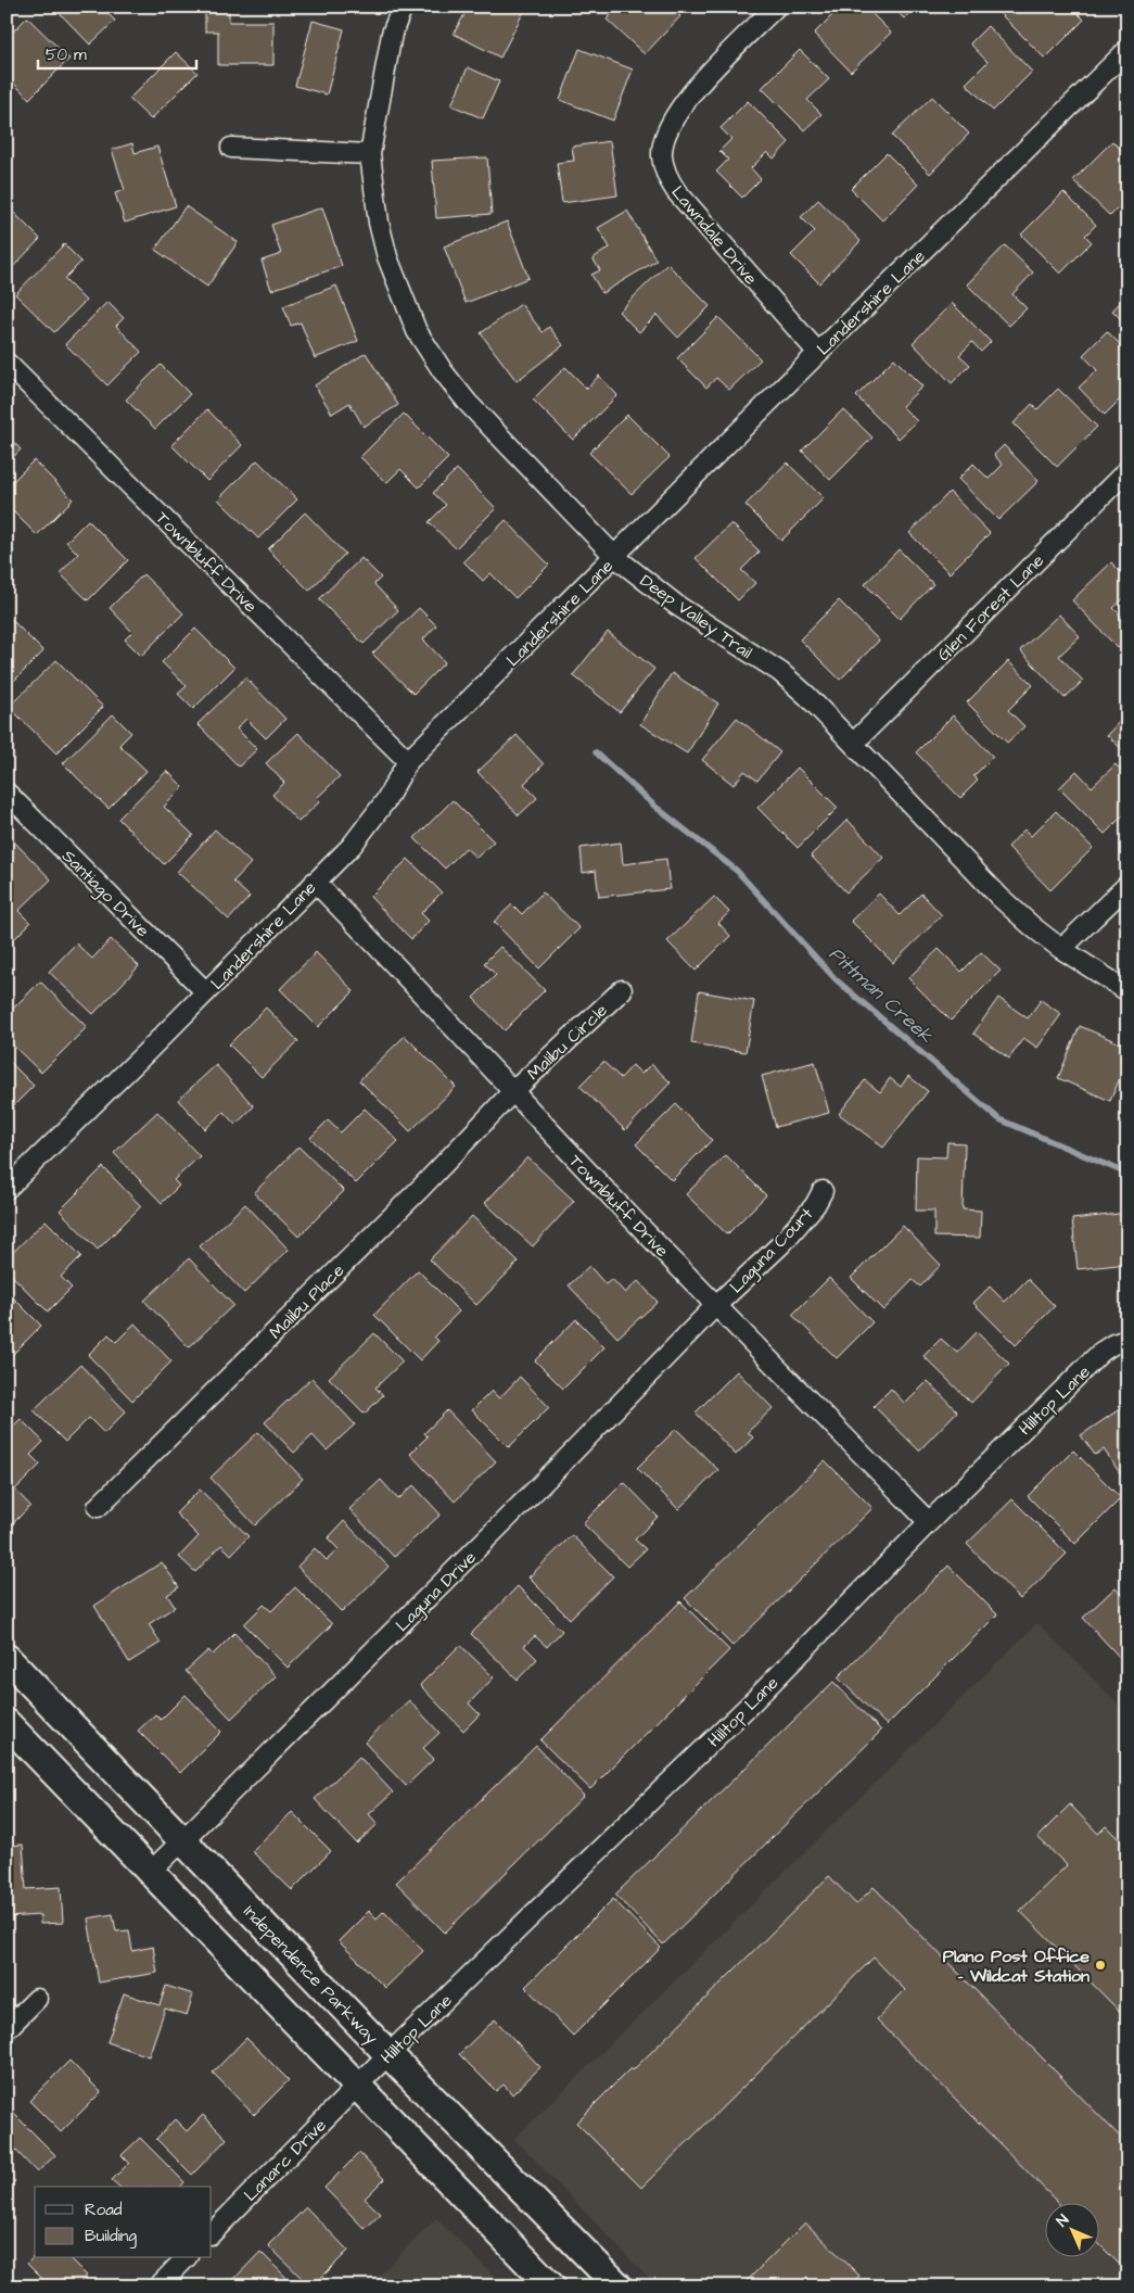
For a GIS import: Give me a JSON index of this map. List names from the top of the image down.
{
  "streets": {
    "main road": ["Independence Parkway"],
    "street": [
      "Lawndale Drive",
      "Landershire Lane",
      "Townbluff Drive",
      "Glen Forest Lane",
      "Deep Valley Trail",
      "Santiago Drive",
      "Malibu Circle",
      "Laguna Court",
      "Malibu Place",
      "Hilltop Lane",
      "Laguna Drive",
      "Lanarc Drive"
    ]
  },
  "crossings": [
    ["Lawndale Drive", "Landershire Lane"],
    ["Landershire Lane", "Townbluff Drive"],
    ["Landershire Lane", "Deep Valley Trail"],
    ["Landershire Lane", "Santiago Drive"],
    ["Townbluff Drive", "Malibu Circle"],
    ["Townbluff Drive", "Laguna Court"],
    ["Townbluff Drive", "Malibu Place"],
    ["Townbluff Drive", "Hilltop Lane"],
    ["Townbluff Drive", "Laguna Drive"],
    ["Glen Forest Lane", "Deep Valley Trail"],
    ["Malibu Circle", "Malibu Place"],
    ["Laguna Court", "Laguna Drive"],
    ["Hilltop Lane", "Independence Parkway"],
    ["Hilltop Lane", "Lanarc Drive"],
    ["Laguna Drive", "Independence Parkway"]
  ],
  "water": ["Pittman Creek"],
  "places": ["Plano Post Office - Wildcat Station"],
  "legend": ["Road", "Building"],
  "scale_bar": "50 m",
  "north": "top left"
}
